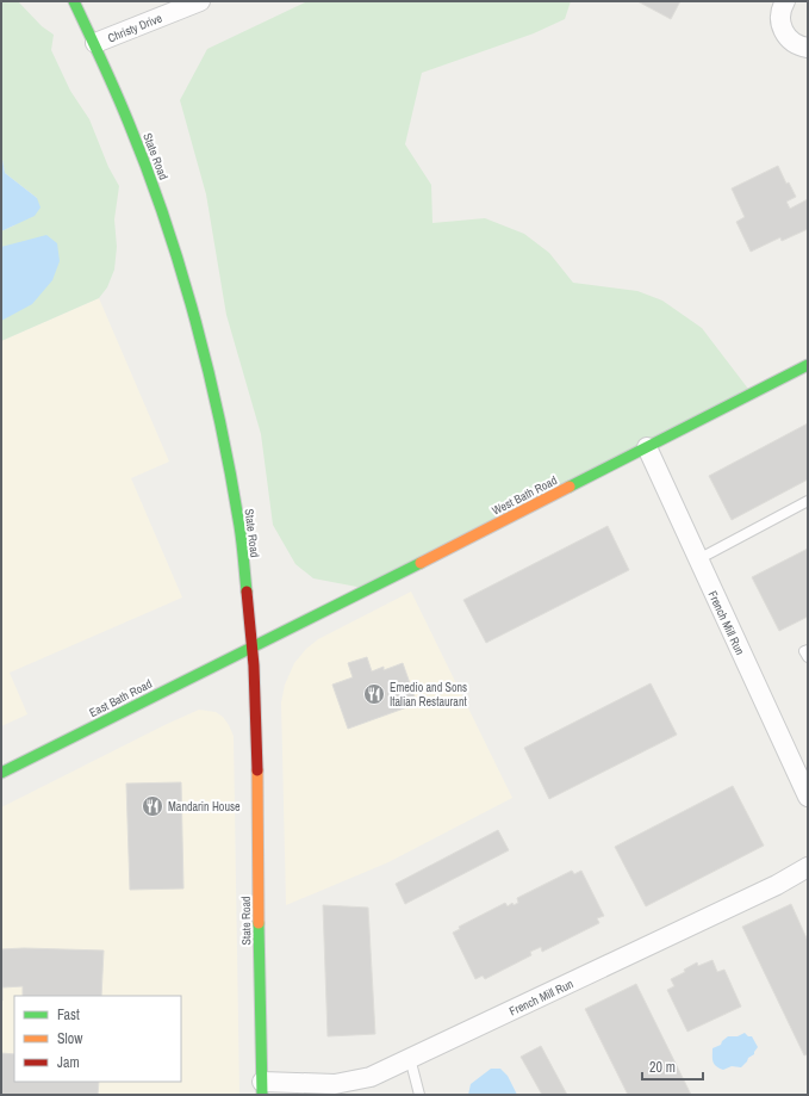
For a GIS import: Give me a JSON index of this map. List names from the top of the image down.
{
  "streets": {
    "main road": ["State Road", "West Bath Road", "East Bath Road"],
    "street": ["Christy Drive", "French Mill Run"]
  },
  "crossings": [
    ["Christy Drive", "State Road"],
    ["State Road", "West Bath Road"],
    ["State Road", "French Mill Run"],
    ["State Road", "East Bath Road"],
    ["West Bath Road", "French Mill Run"],
    ["West Bath Road", "East Bath Road"]
  ],
  "places": {
    "restaurant": ["Emedio and Sons Italian Restaurant", "Mandarin House"]
  },
  "legend": ["Fast", "Slow", "Jam"],
  "scale_bar": "20 m"
}
